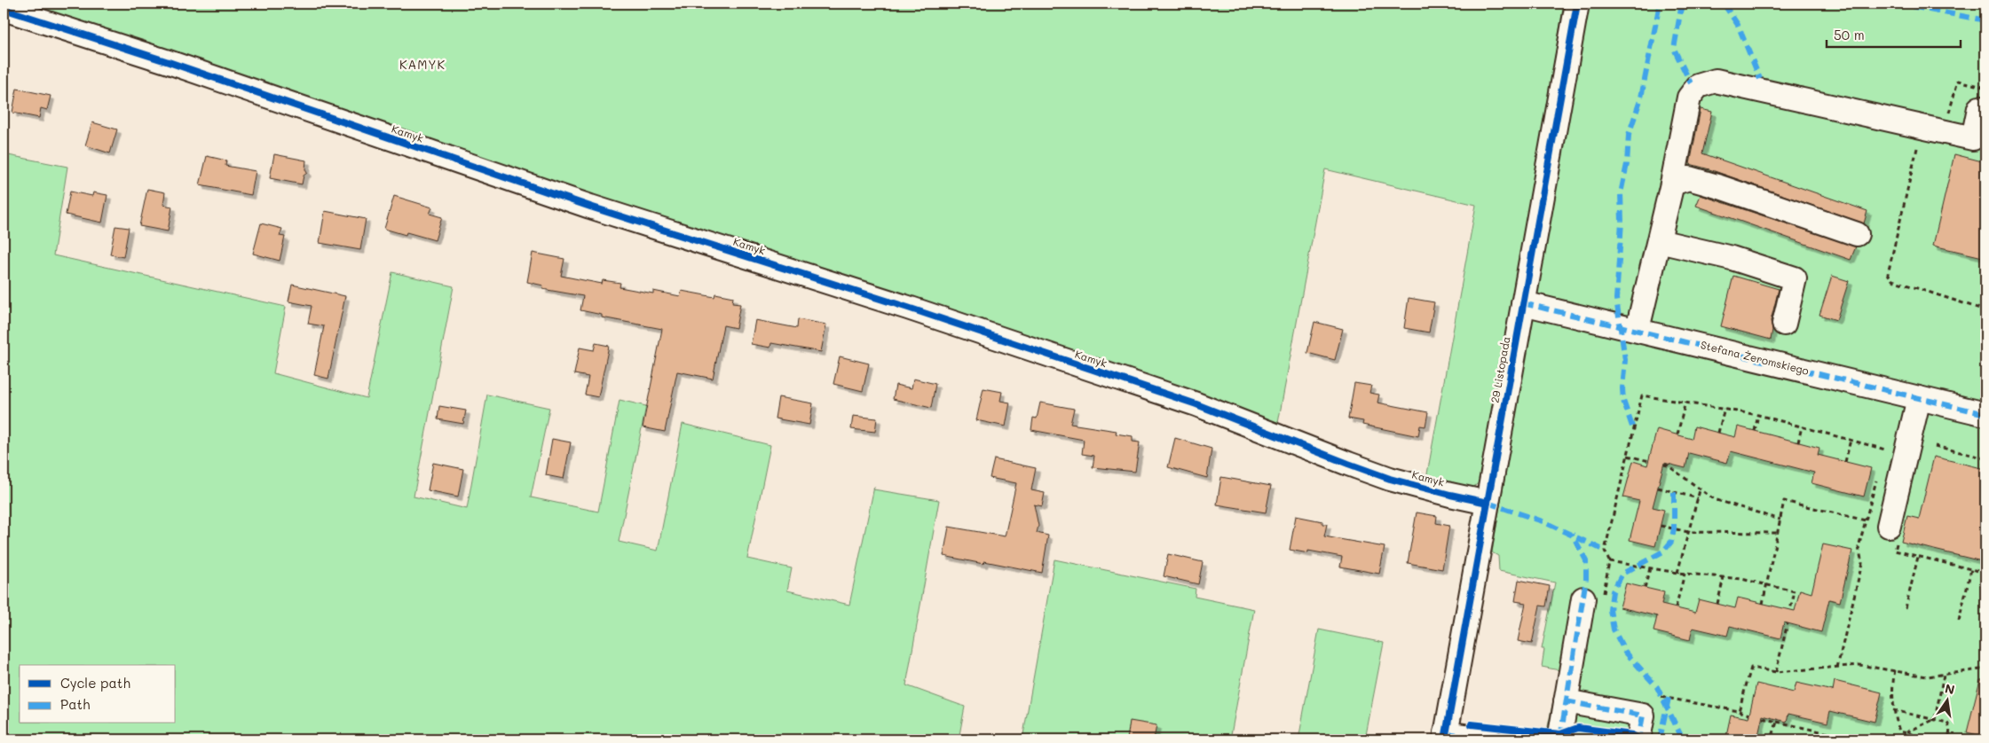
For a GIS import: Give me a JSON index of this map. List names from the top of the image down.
{
  "streets": {
    "street": ["Kamyk", "Stefana Żeromskiego", "29 Listopada"]
  },
  "crossings": [
    ["Kamyk", "29 Listopada"],
    ["Stefana Żeromskiego", "29 Listopada"]
  ],
  "districts": ["KAMYK"],
  "legend": ["Cycle path", "Path"],
  "scale_bar": "50 m",
  "north": "top"
}
